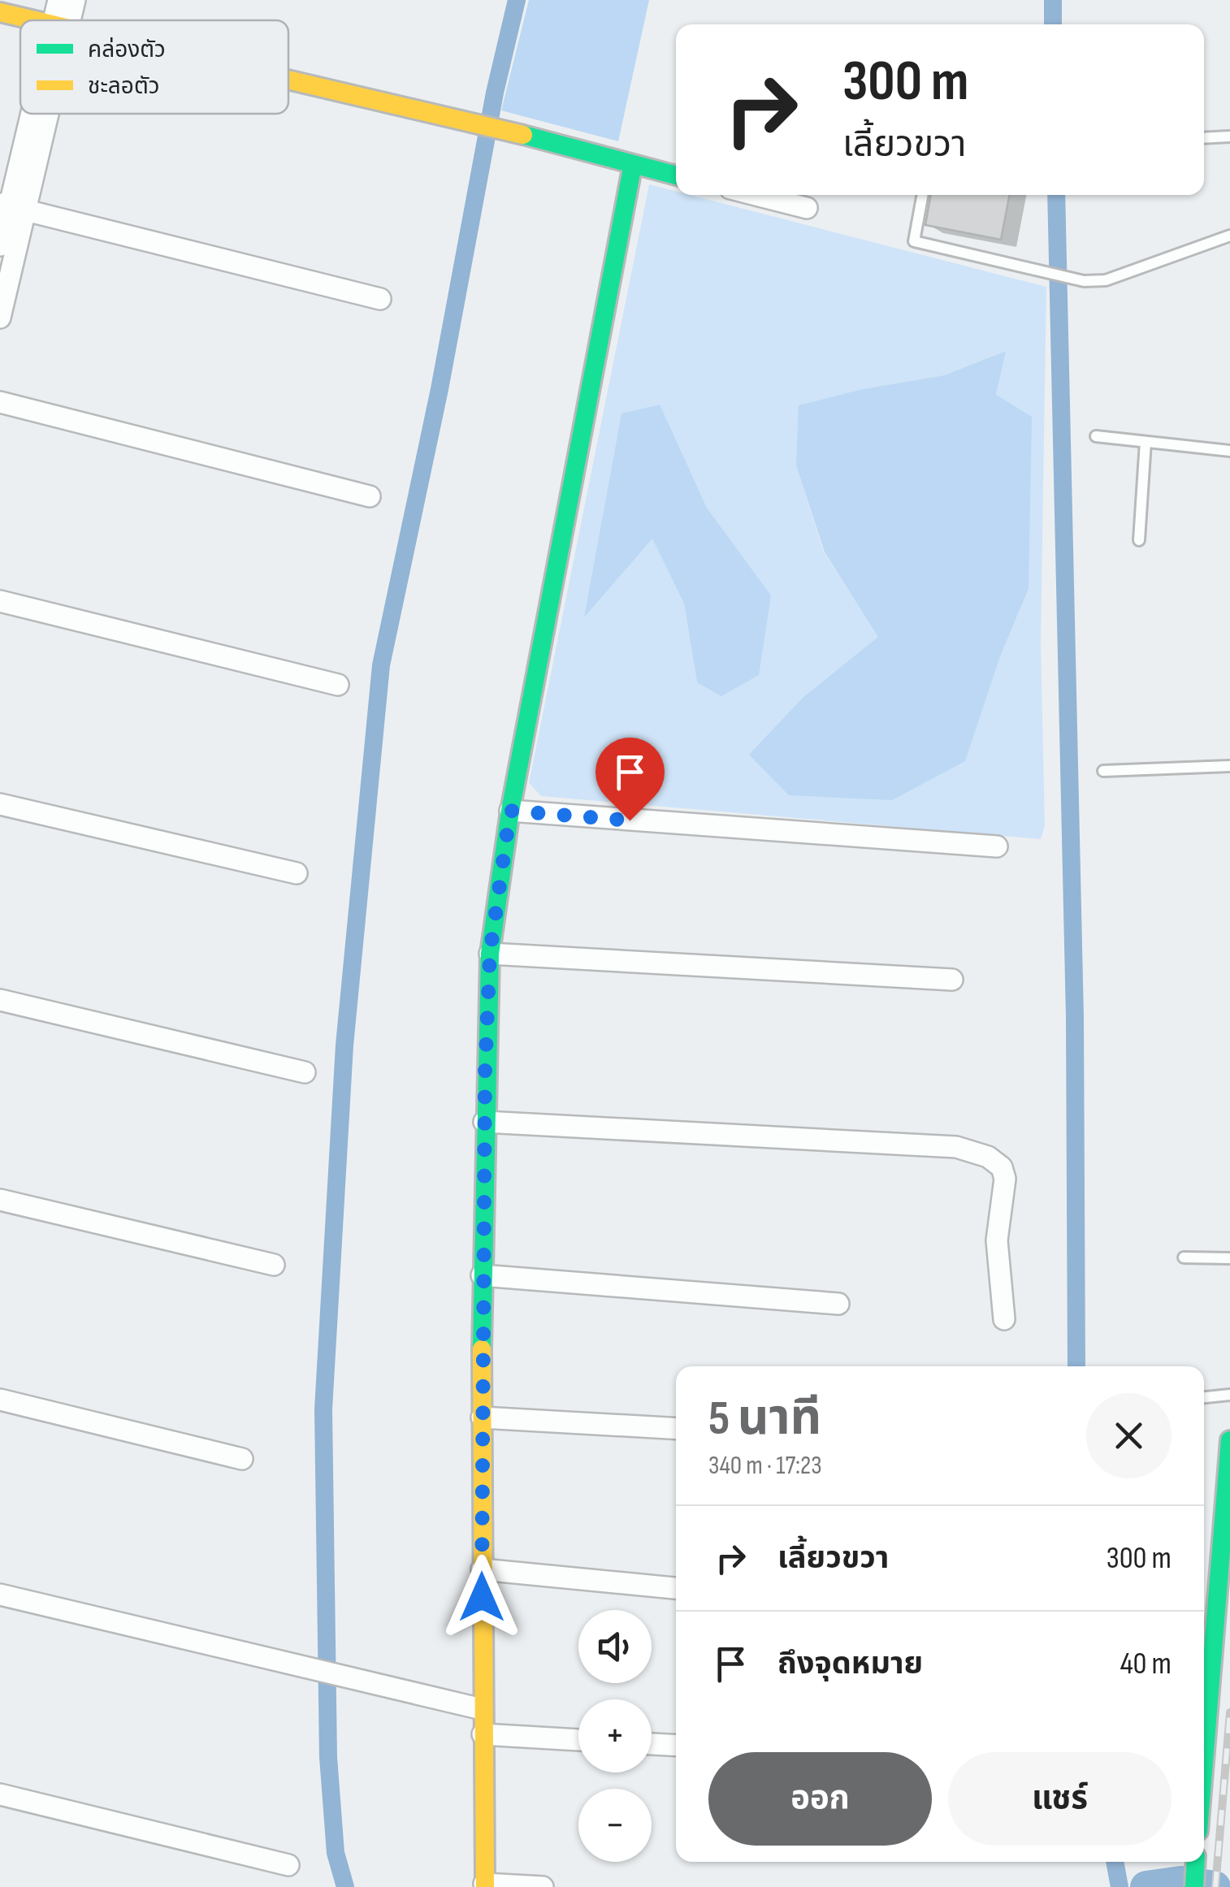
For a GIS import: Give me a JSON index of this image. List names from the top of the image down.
{
  "legend": ["คล่องตัว", "ชะลอตัว"],
  "page": {
    "turn": ["300 m", "เลี้ยวขวา"],
    "heading": ["5 นาที", "340 m · 17:23"],
    "list": [
      {
        "name": "เลี้ยวขวา",
        "value": "300 m"
      },
      {
        "name": "ถึงจุดหมาย",
        "value": "40 m"
      }
    ],
    "map_buttons": ["+", "−"],
    "buttons": ["ออก", "แชร์"]
  }
}
